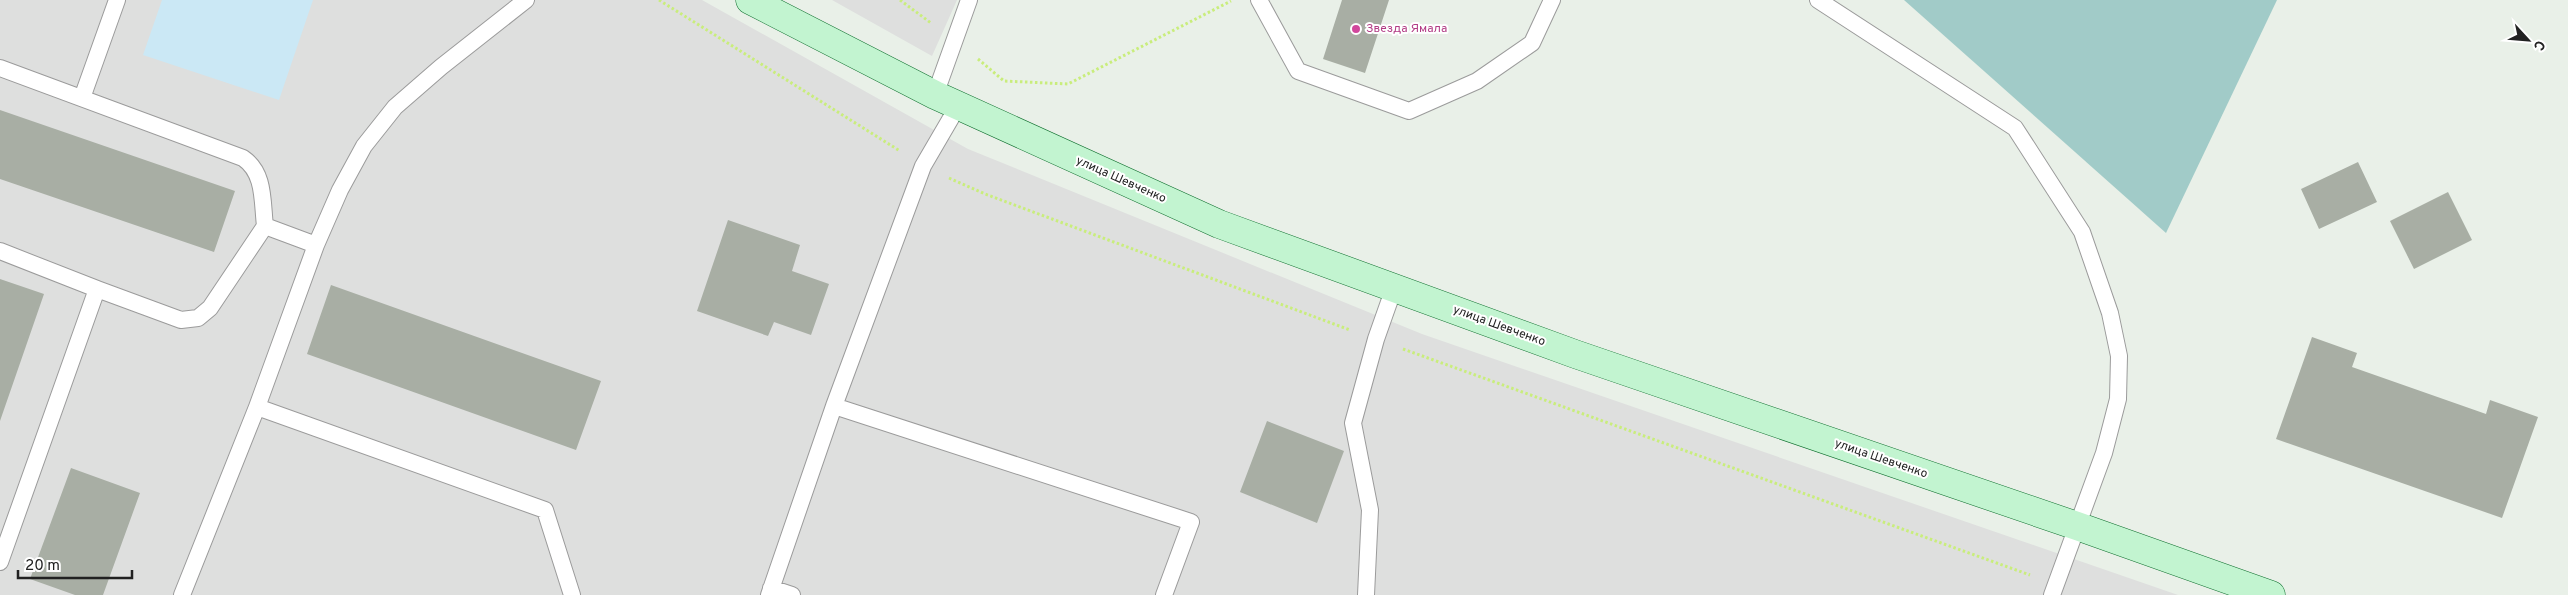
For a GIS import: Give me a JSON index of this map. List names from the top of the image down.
{
  "streets": {
    "street": ["улица Шевченко"]
  },
  "places": ["Звезда Ямала"],
  "scale_bar": "20 m",
  "north": "bottom right"
}
